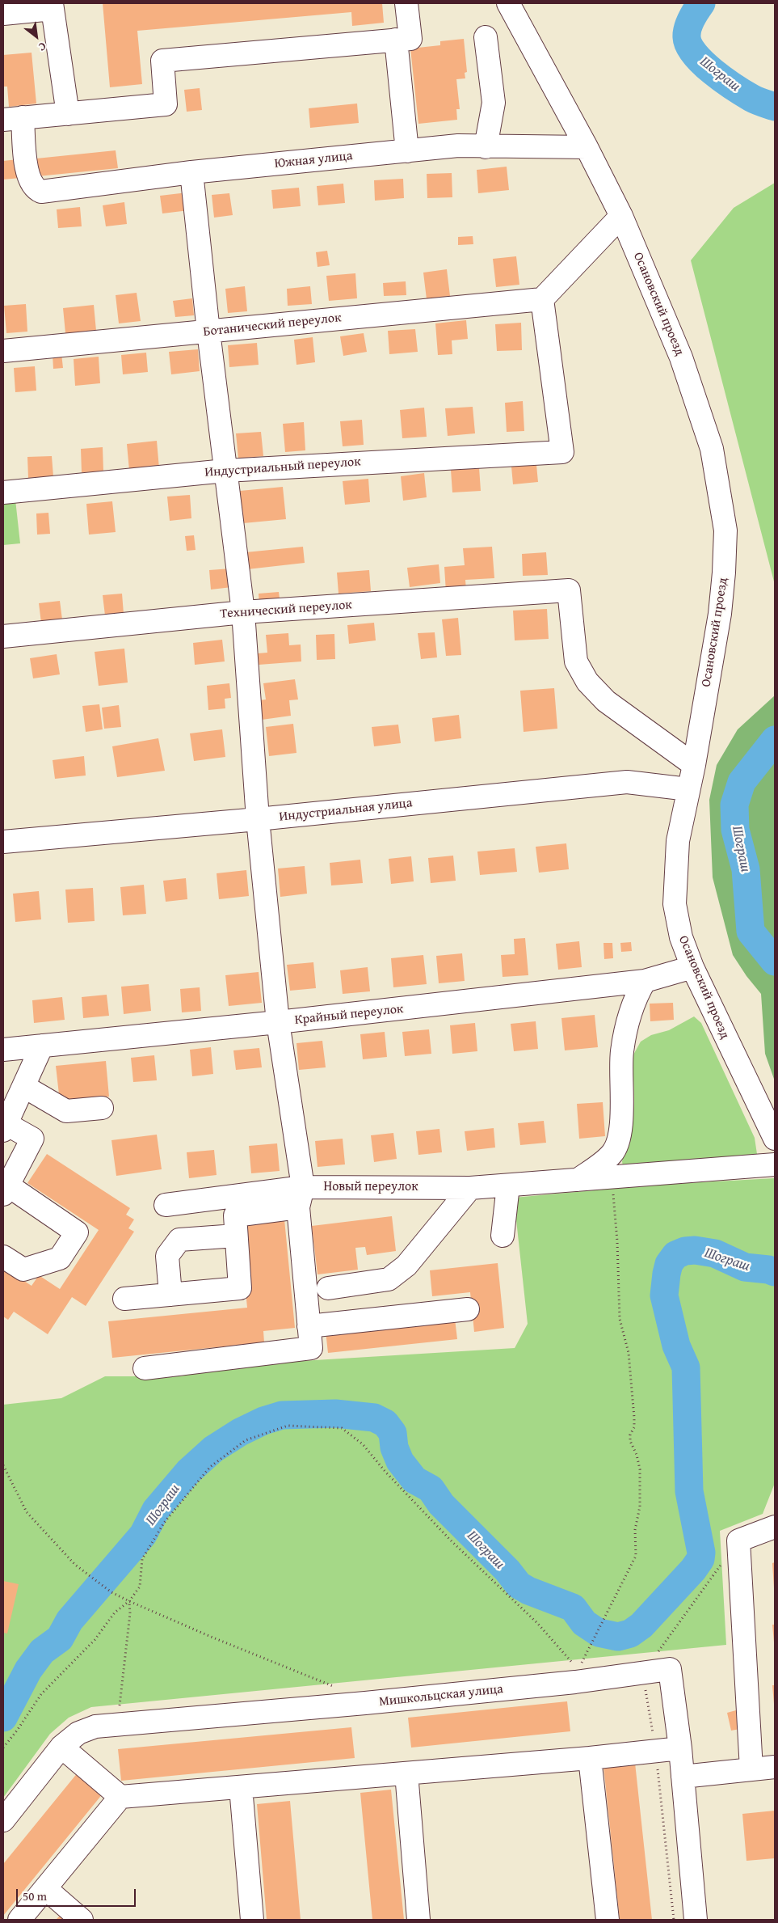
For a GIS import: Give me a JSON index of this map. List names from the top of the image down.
{
  "streets": {
    "street": [
      "Южная улица",
      "Осановский проезд",
      "Ботанический переулок",
      "Индустриальный переулок",
      "Технический переулок",
      "Индустриальная улица",
      "Крайный переулок",
      "Новый переулок",
      "Мишкольцская улица"
    ]
  },
  "crossings": [
    ["Южная улица", "Осановский проезд"],
    ["Осановский проезд", "Технический переулок"],
    ["Осановский проезд", "Индустриальная улица"],
    ["Осановский проезд", "Крайный переулок"],
    ["Ботанический переулок", "Индустриальный переулок"]
  ],
  "water": ["Шограш"],
  "scale_bar": "50 m",
  "north": "bottom right"
}
